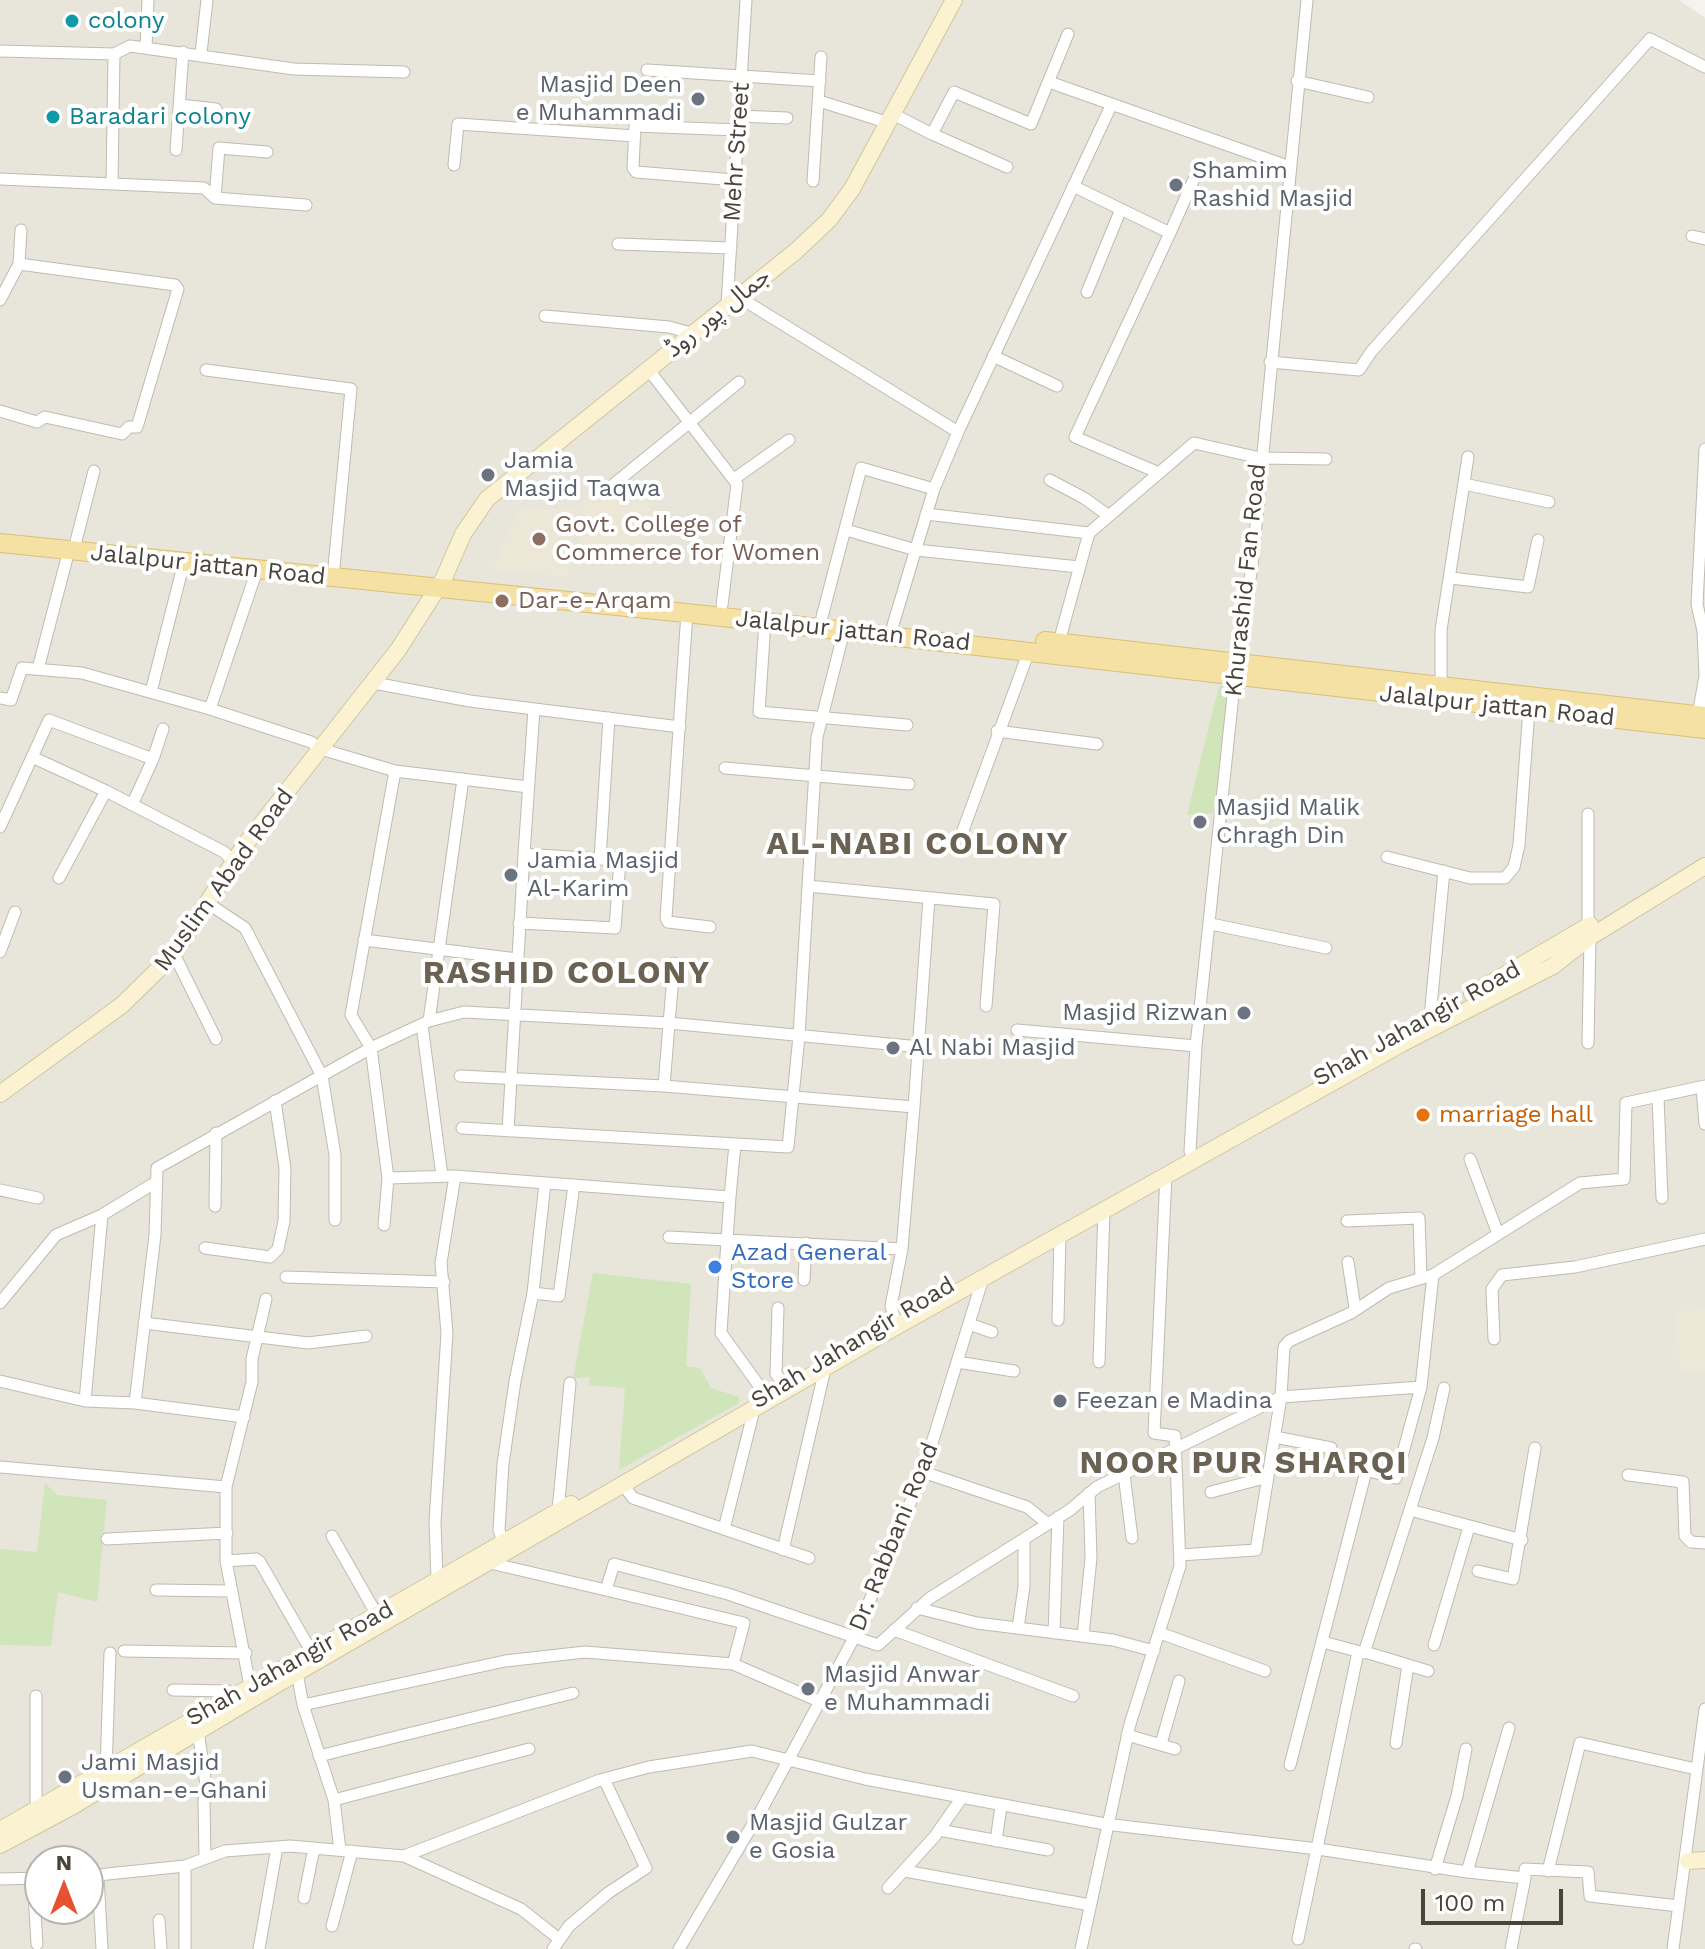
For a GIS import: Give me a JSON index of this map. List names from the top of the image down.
{
  "streets": {
    "main road": ["Jalalpur jattan Road"],
    "street": [
      "Mehr Street",
      "جمال پور روڈ",
      "Khurashid Fan Road",
      "Muslim Abad Road",
      "Shah Jahangir Road",
      "Dr. Rabbani Road"
    ]
  },
  "crossings": [
    ["Mehr Street", "جمال پور روڈ"],
    ["جمال پور روڈ", "Jalalpur jattan Road"],
    ["جمال پور روڈ", "Muslim Abad Road"],
    ["Jalalpur jattan Road", "Khurashid Fan Road"],
    ["Jalalpur jattan Road", "Muslim Abad Road"],
    ["Khurashid Fan Road", "Shah Jahangir Road"],
    ["Shah Jahangir Road", "Dr. Rabbani Road"]
  ],
  "districts": ["AL-NABI COLONY", "RASHID COLONY", "NOOR PUR SHARQI"],
  "places": [
    "colony",
    "Masjid Deen e Muhammadi",
    "Baradari colony",
    "Shamim Rashid Masjid",
    "Jamia Masjid Taqwa",
    "Govt. College of Commerce for Women",
    "Dar-e-Arqam",
    "Masjid Malik Chragh Din",
    "Jamia Masjid Al-Karim",
    "Masjid Rizwan",
    "Al Nabi Masjid",
    "marriage hall",
    "Azad General Store",
    "Feezan e Madina",
    "Masjid Anwar e Muhammadi",
    "Jami Masjid Usman-e-Ghani",
    "Masjid Gulzar e Gosia"
  ],
  "scale_bar": "100 m",
  "north": "top"
}
